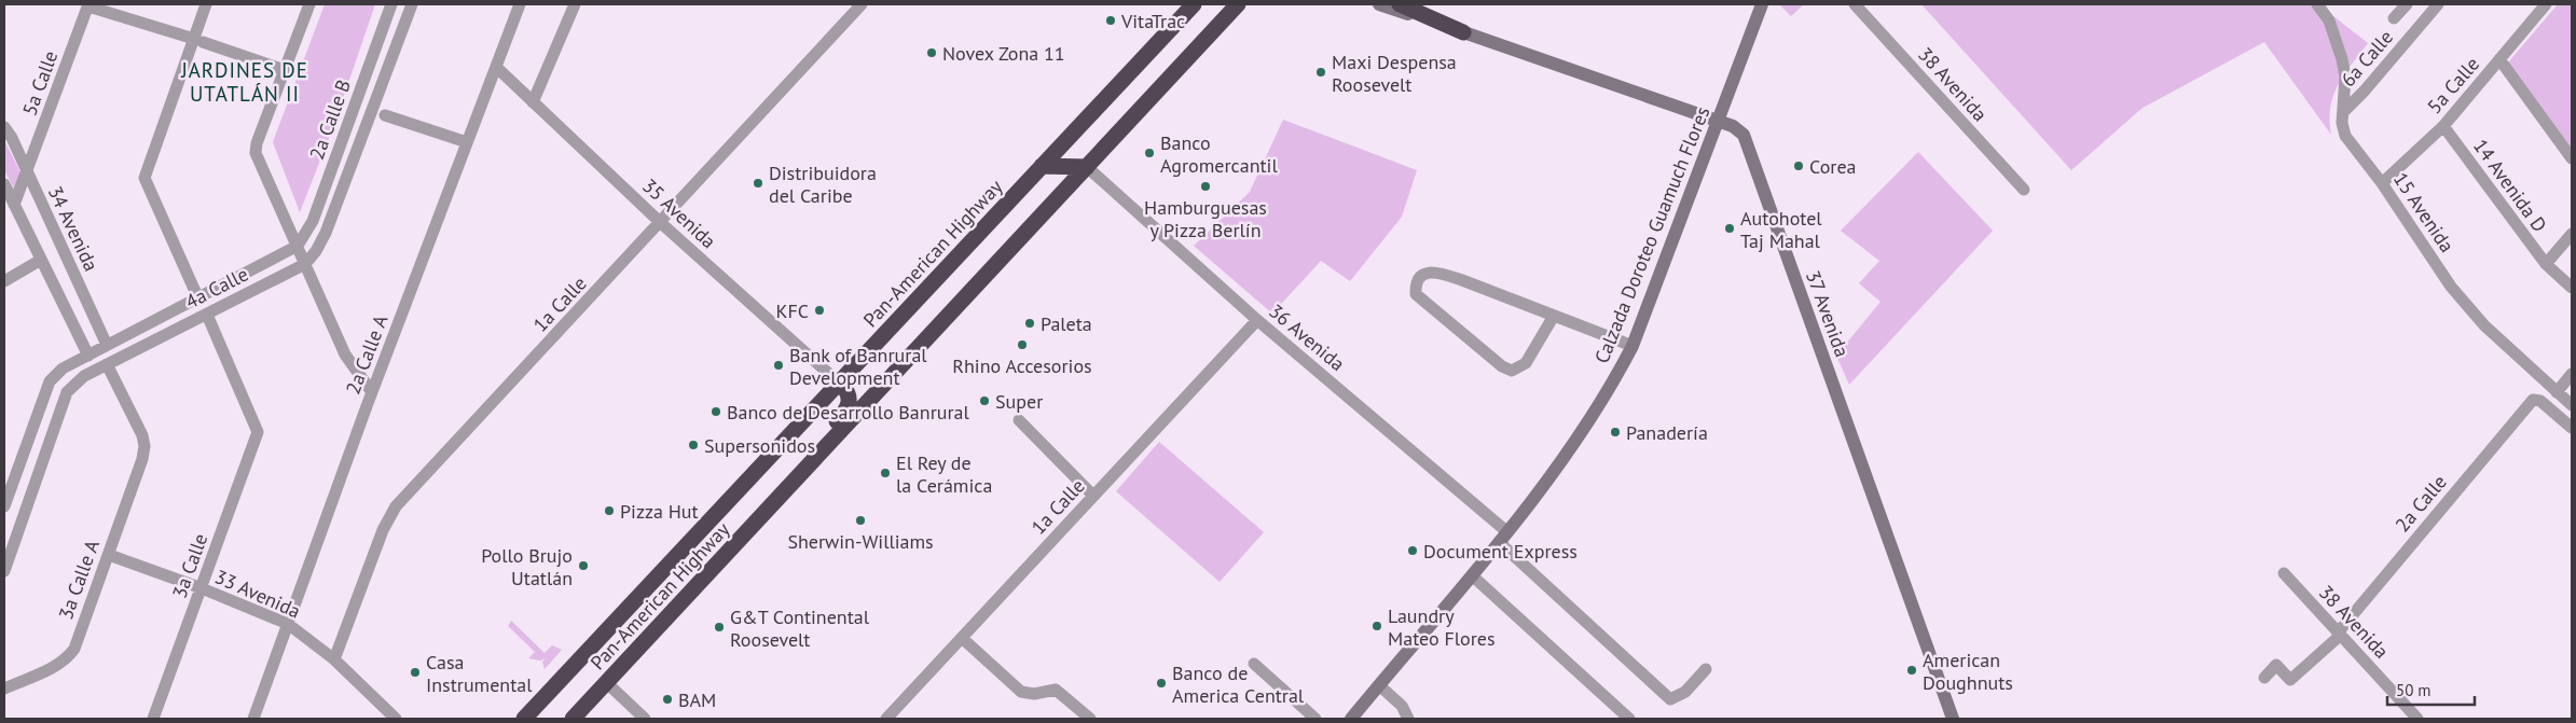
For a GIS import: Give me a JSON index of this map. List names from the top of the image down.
{
  "streets": {
    "highway": ["Pan-American Highway"],
    "street": [
      "6a Calle",
      "5a Calle",
      "38 Avenida",
      "2a Calle B",
      "14 Avenida D",
      "15 Avenida",
      "35 Avenida",
      "34 Avenida",
      "Calzada Doroteo Guamuch Flores",
      "4a Calle",
      "1a Calle",
      "37 Avenida",
      "36 Avenida",
      "2a Calle A",
      "2a Calle",
      "3a Calle",
      "3a Calle A",
      "33 Avenida"
    ]
  },
  "crossings": [
    ["6a Calle", "15 Avenida"],
    ["5a Calle", "14 Avenida D"],
    ["5a Calle", "15 Avenida"],
    ["5a Calle", "34 Avenida"],
    ["38 Avenida", "2a Calle"],
    ["2a Calle B", "4a Calle"],
    ["35 Avenida", "Pan-American Highway"],
    ["35 Avenida", "1a Calle"],
    ["35 Avenida", "2a Calle A"],
    ["34 Avenida", "4a Calle"],
    ["Calzada Doroteo Guamuch Flores", "37 Avenida"],
    ["Calzada Doroteo Guamuch Flores", "36 Avenida"],
    ["Pan-American Highway", "36 Avenida"],
    ["4a Calle", "3a Calle"],
    ["4a Calle", "3a Calle A"],
    ["1a Calle", "36 Avenida"],
    ["1a Calle", "33 Avenida"],
    ["2a Calle A", "33 Avenida"],
    ["3a Calle", "33 Avenida"],
    ["3a Calle A", "33 Avenida"]
  ],
  "districts": ["JARDINES DE UTATLÁN II"],
  "places": [
    "VitaTrac",
    "Novex Zona 11",
    "Maxi Despensa Roosevelt",
    "Banco Agromercantil",
    "Corea",
    "Distribuidora del Caribe",
    "Hamburguesas y Pizza Berlín",
    "Autohotel Taj Mahal",
    "KFC",
    "Paleta",
    "Rhino Accesorios",
    "Bank of Banrural Development",
    "Super",
    "Banco de Desarrollo Banrural",
    "Panadería",
    "Supersonidos",
    "El Rey de la Cerámica",
    "Pizza Hut",
    "Sherwin-Williams",
    "Document Express",
    "Pollo Brujo Utatlán",
    "Laundry Mateo Flores",
    "G&T Continental Roosevelt",
    "American Doughnuts",
    "Casa Instrumental",
    "Banco de America Central",
    "BAM"
  ],
  "scale_bar": "50 m"
}
